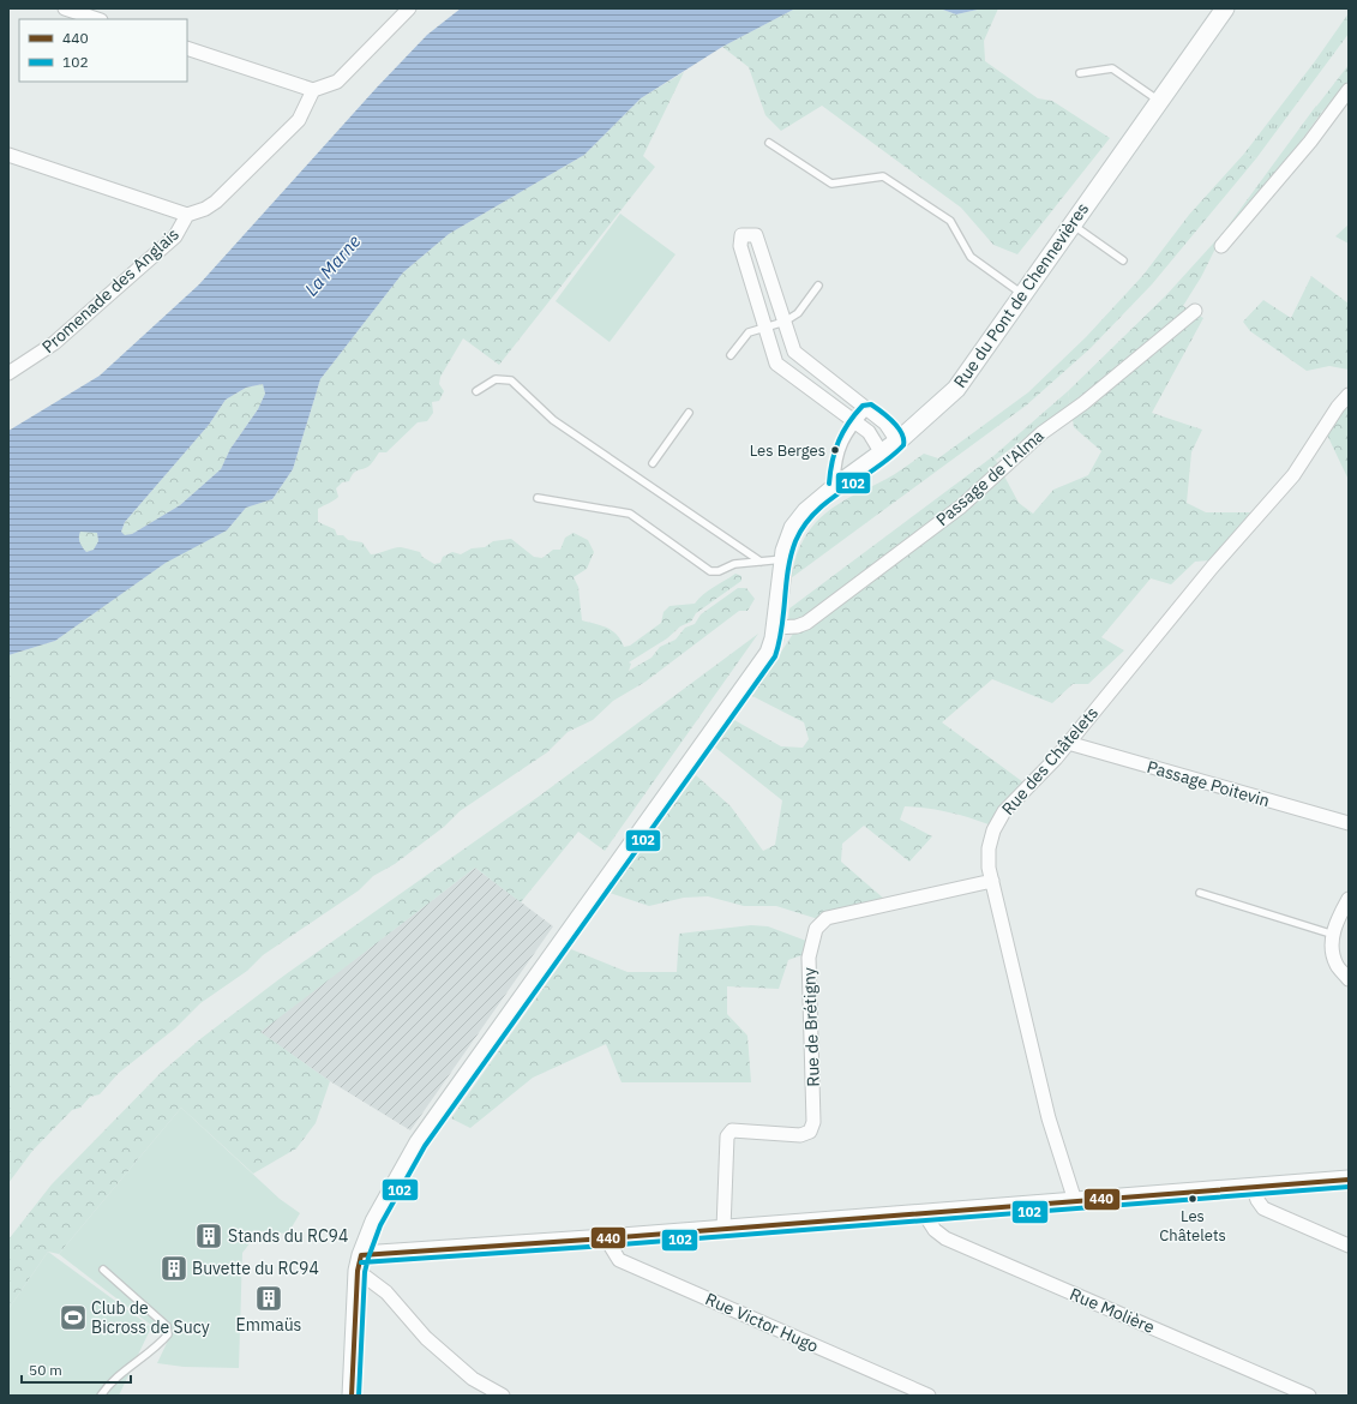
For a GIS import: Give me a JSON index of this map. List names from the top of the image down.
{
  "streets": {
    "main road": ["Rue du Pont de Chennevières"],
    "street": [
      "Promenade des Anglais",
      "Passage de l'Alma",
      "Rue des Châtelets",
      "Passage Poitevin",
      "Rue de Brétigny",
      "Rue Molière",
      "Rue Victor Hugo"
    ]
  },
  "crossings": [
    ["Rue du Pont de Chennevières", "Passage de l'Alma"],
    ["Rue des Châtelets", "Passage Poitevin"],
    ["Rue des Châtelets", "Rue de Brétigny"]
  ],
  "water": ["La Marne"],
  "places": {
    "other": ["Les Berges", "Les Châtelets"],
    "building": ["Stands du RC94", "Buvette du RC94", "Emmaüs"],
    "sports": ["Club de Bicross de Sucy"]
  },
  "lines": ["transit line 102", "transit line 440"],
  "legend": ["440", "102"],
  "scale_bar": "50 m"
}
